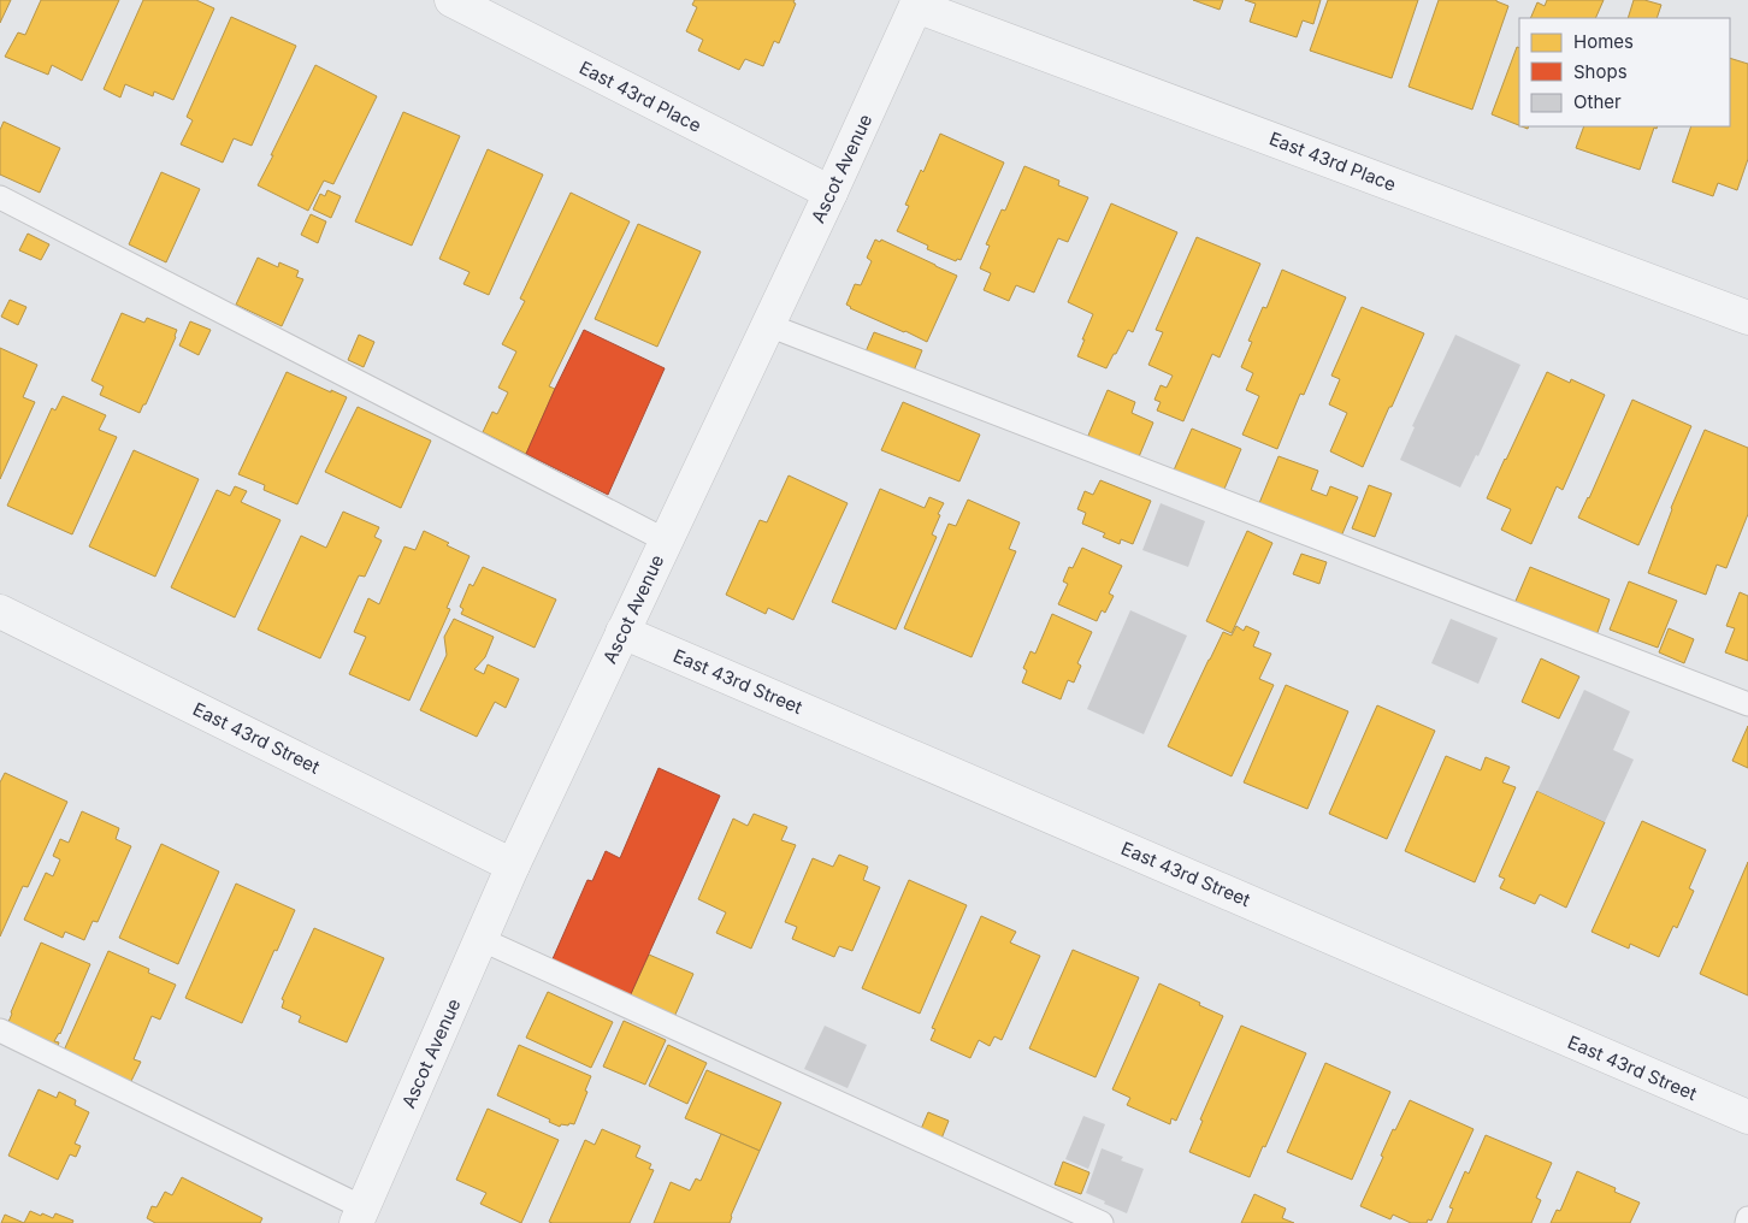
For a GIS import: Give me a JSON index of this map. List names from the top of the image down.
{
  "streets": {
    "street": ["East 43rd Place", "Ascot Avenue", "East 43rd Street"]
  },
  "crossings": [
    ["East 43rd Place", "Ascot Avenue"],
    ["Ascot Avenue", "East 43rd Street"]
  ],
  "legend": ["Homes", "Shops", "Other"]
}
